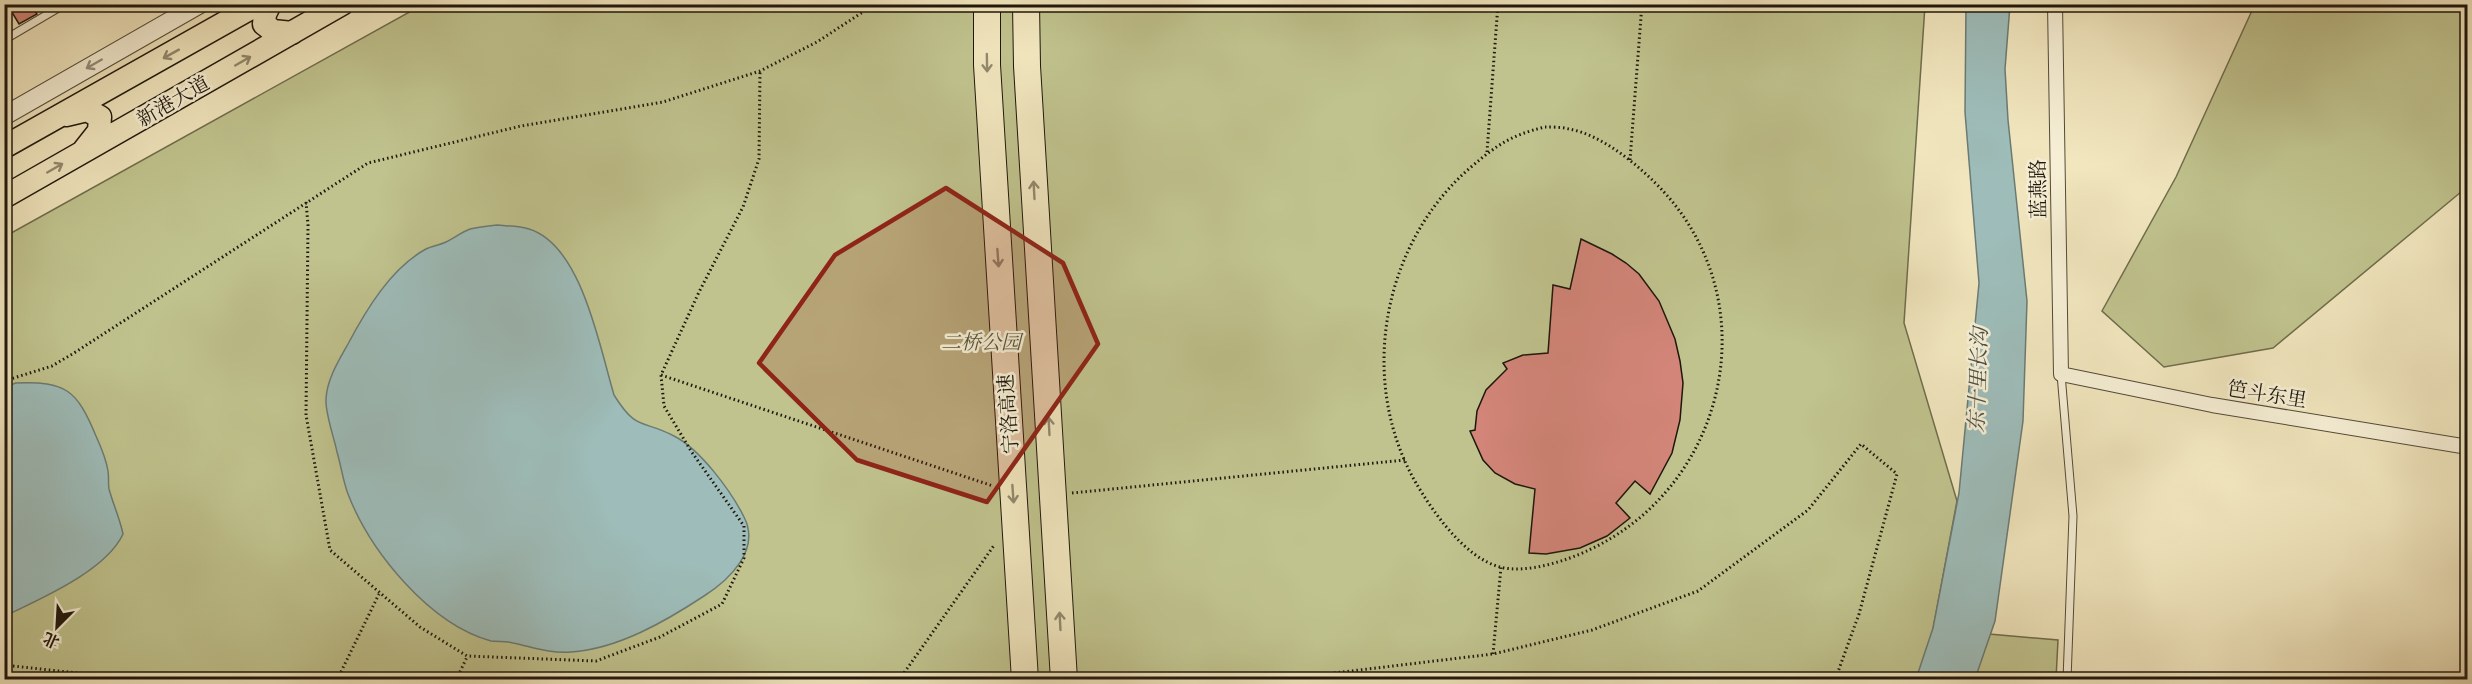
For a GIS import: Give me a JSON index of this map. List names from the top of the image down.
{
  "streets": {
    "highway": ["宁洛高速"],
    "main road": ["新港大道"],
    "street": ["蓝燕路", "笆斗东里"]
  },
  "crossings": [
    ["蓝燕路", "笆斗东里"]
  ],
  "water": ["东十里长沟"],
  "parks": ["二桥公园"],
  "north": "bottom left"
}
